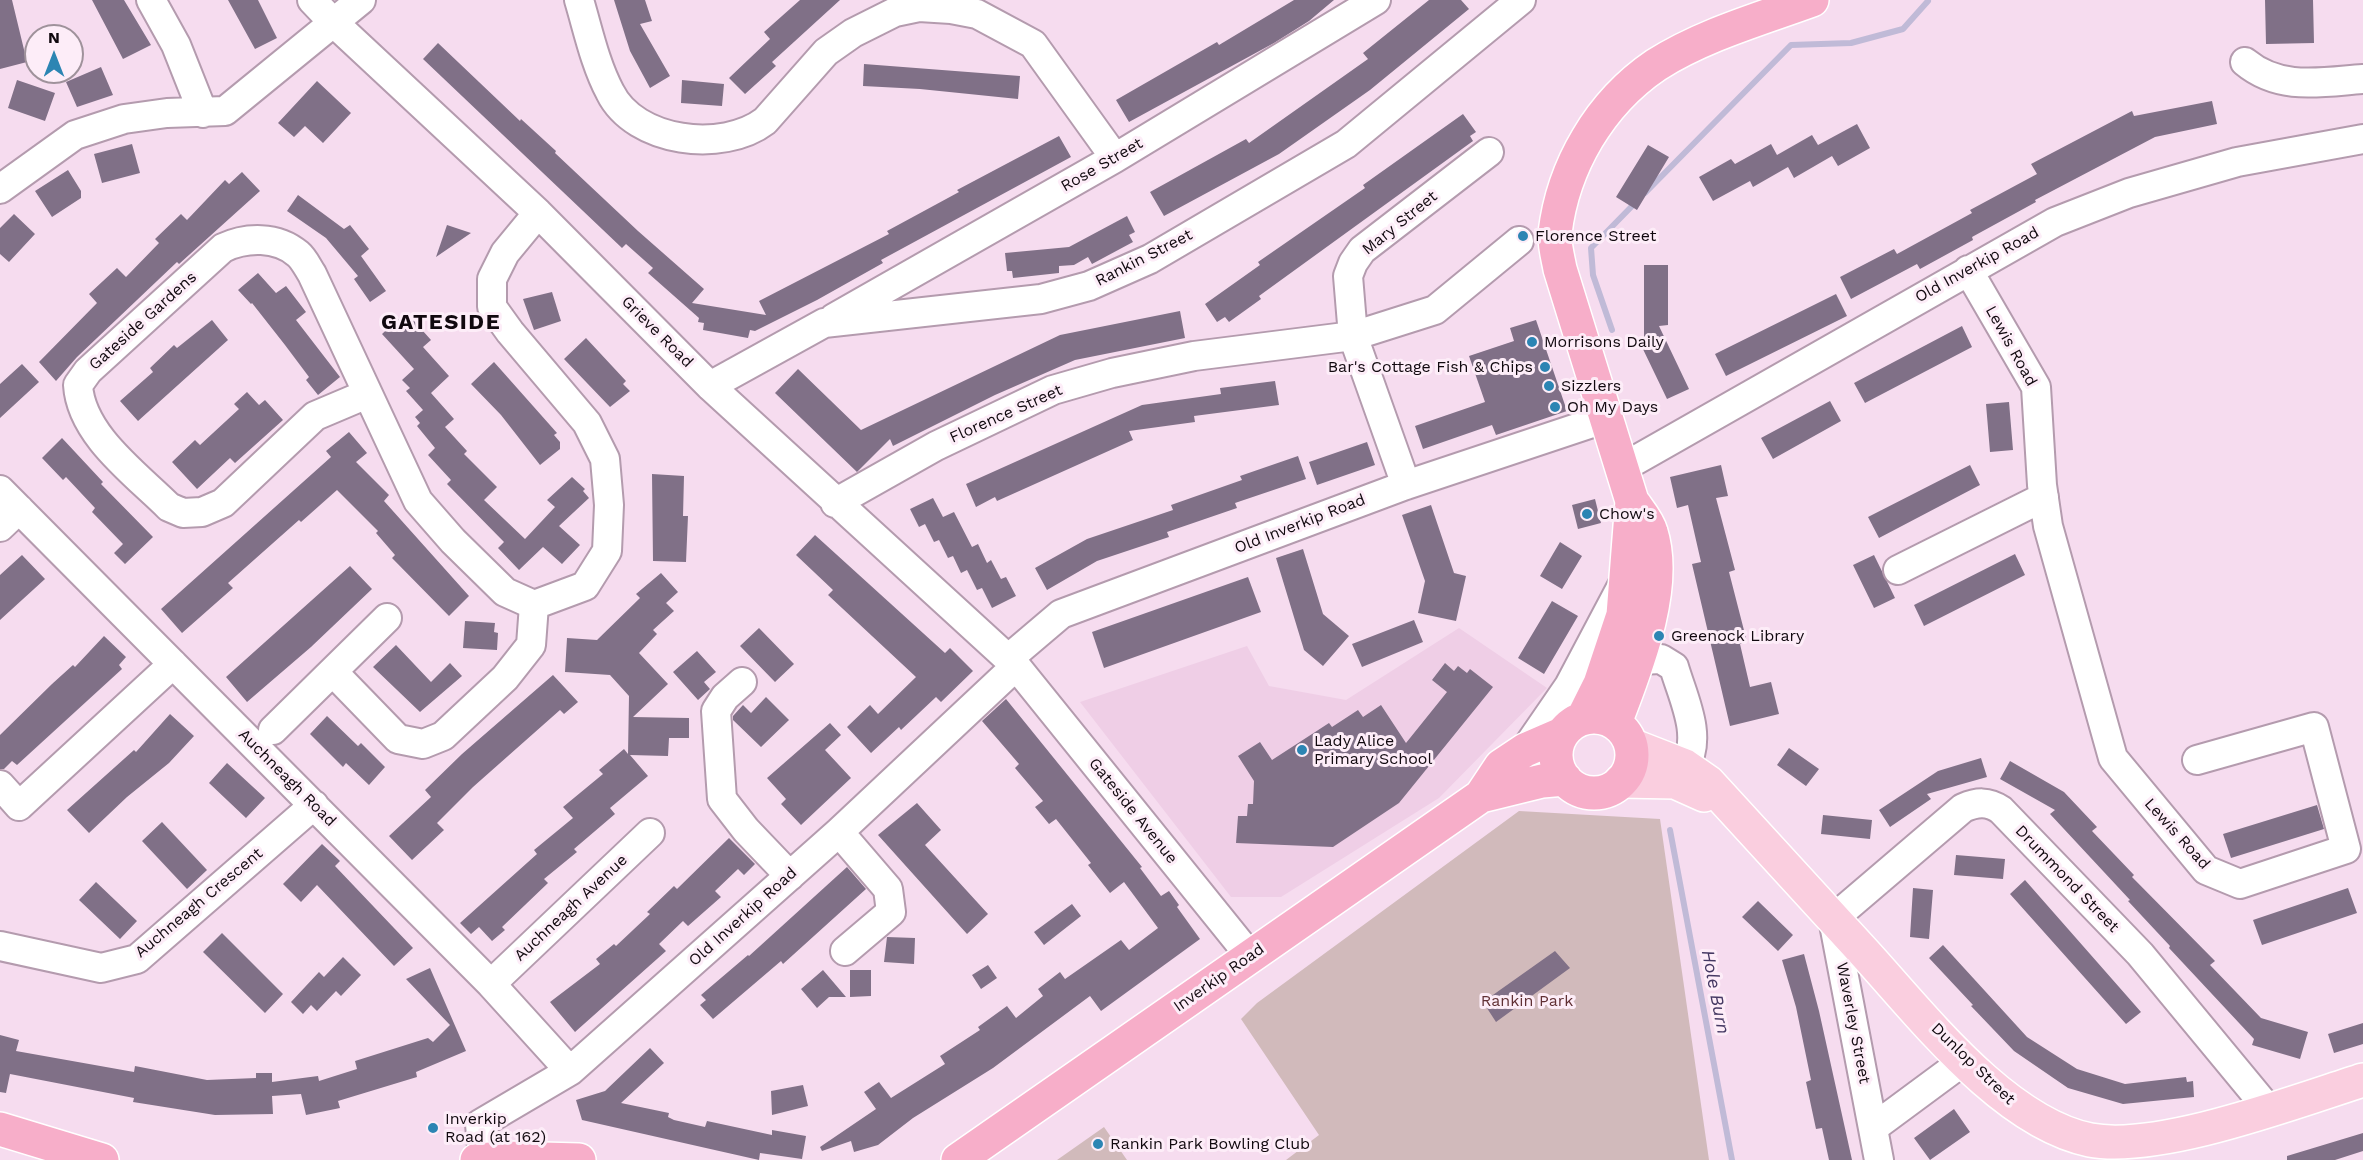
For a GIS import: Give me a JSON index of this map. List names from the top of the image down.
{
  "streets": {
    "highway": ["Inverkip Road"],
    "main road": ["Dunlop Street"],
    "street": [
      "Rose Street",
      "Mary Street",
      "Rankin Street",
      "Old Inverkip Road",
      "Gateside Gardens",
      "Grieve Road",
      "Lewis Road",
      "Florence Street",
      "Auchneagh Road",
      "Gateside Avenue",
      "Drummond Street",
      "Auchneagh Crescent",
      "Auchneagh Avenue",
      "Waverley Street"
    ]
  },
  "crossings": [
    ["Rose Street", "Rankin Street"],
    ["Mary Street", "Old Inverkip Road"],
    ["Mary Street", "Florence Street"],
    ["Rankin Street", "Grieve Road"],
    ["Old Inverkip Road", "Grieve Road"],
    ["Old Inverkip Road", "Lewis Road"],
    ["Old Inverkip Road", "Auchneagh Road"],
    ["Old Inverkip Road", "Gateside Avenue"],
    ["Grieve Road", "Florence Street"],
    ["Grieve Road", "Gateside Avenue"],
    ["Auchneagh Road", "Auchneagh Crescent"],
    ["Auchneagh Road", "Auchneagh Avenue"],
    ["Gateside Avenue", "Inverkip Road"],
    ["Drummond Street", "Waverley Street"],
    ["Drummond Street", "Dunlop Street"],
    ["Inverkip Road", "Dunlop Street"],
    ["Waverley Street", "Dunlop Street"]
  ],
  "districts": ["GATESIDE"],
  "water": ["Hole Burn"],
  "parks": ["Rankin Park"],
  "places": [
    "Florence Street",
    "Morrisons Daily",
    "Bar's Cottage Fish & Chips",
    "Sizzlers",
    "Oh My Days",
    "Chow's",
    "Greenock Library",
    "Lady Alice Primary School",
    "Inverkip Road (at 162)",
    "Rankin Park Bowling Club"
  ],
  "north": "top"
}
